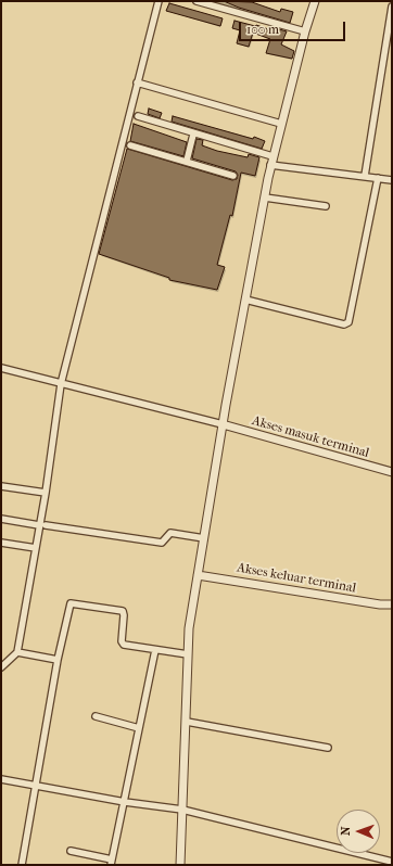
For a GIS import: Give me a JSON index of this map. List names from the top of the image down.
{
  "streets": {
    "street": ["Akses masuk terminal", "Akses keluar terminal"]
  },
  "scale_bar": "100 m",
  "north": "left"
}
